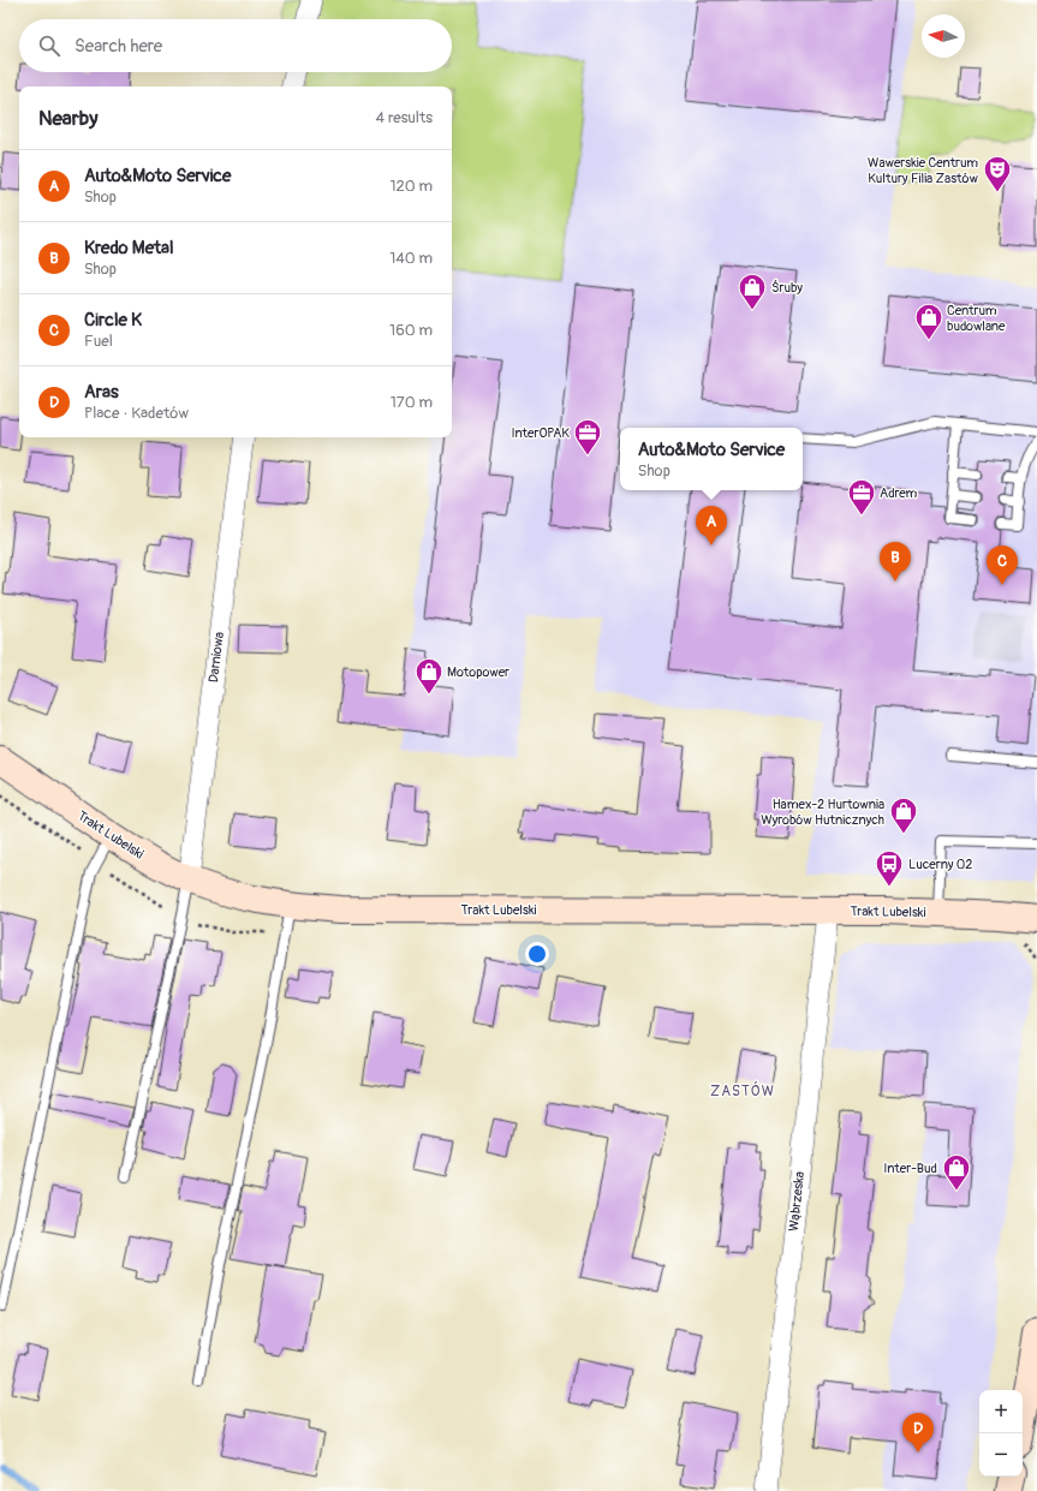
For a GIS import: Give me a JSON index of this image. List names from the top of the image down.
{
  "streets": {
    "street": ["Darniowa", "Trakt Lubelski", "Wąbrzeska"]
  },
  "crossings": [
    ["Darniowa", "Trakt Lubelski"],
    ["Trakt Lubelski", "Wąbrzeska"]
  ],
  "districts": ["ZASTÓW"],
  "places": {
    "theatre": ["Wawerskie Centrum Kultury Filia Zastów"],
    "shop": [
      "Śruby",
      "Centrum budowlane",
      "Motopower",
      "Hamex-2 Hurtownia Wyrobów Hutnicznych",
      "Inter-Bud"
    ],
    "office": ["InterOPAK", "Adrem"],
    "bus stop": ["Lucerny 02"]
  },
  "north": "left",
  "page": {
    "search": "Search here",
    "heading": ["Nearby", "4 results"],
    "list": [
      {
        "mark": "A",
        "name": "Auto&Moto Service",
        "note": "Shop",
        "value": "120 m"
      },
      {
        "mark": "B",
        "name": "Kredo Metal",
        "note": "Shop",
        "value": "140 m"
      },
      {
        "mark": "C",
        "name": "Circle K",
        "note": "Fuel",
        "value": "160 m"
      },
      {
        "mark": "D",
        "name": "Aras",
        "note": "Place · Kadetów",
        "value": "170 m"
      }
    ],
    "popup": ["Auto&Moto Service", "Shop"],
    "pins": [
      "A",
      "B",
      "C",
      "D"
    ],
    "map_buttons": ["+", "−"]
  }
}
